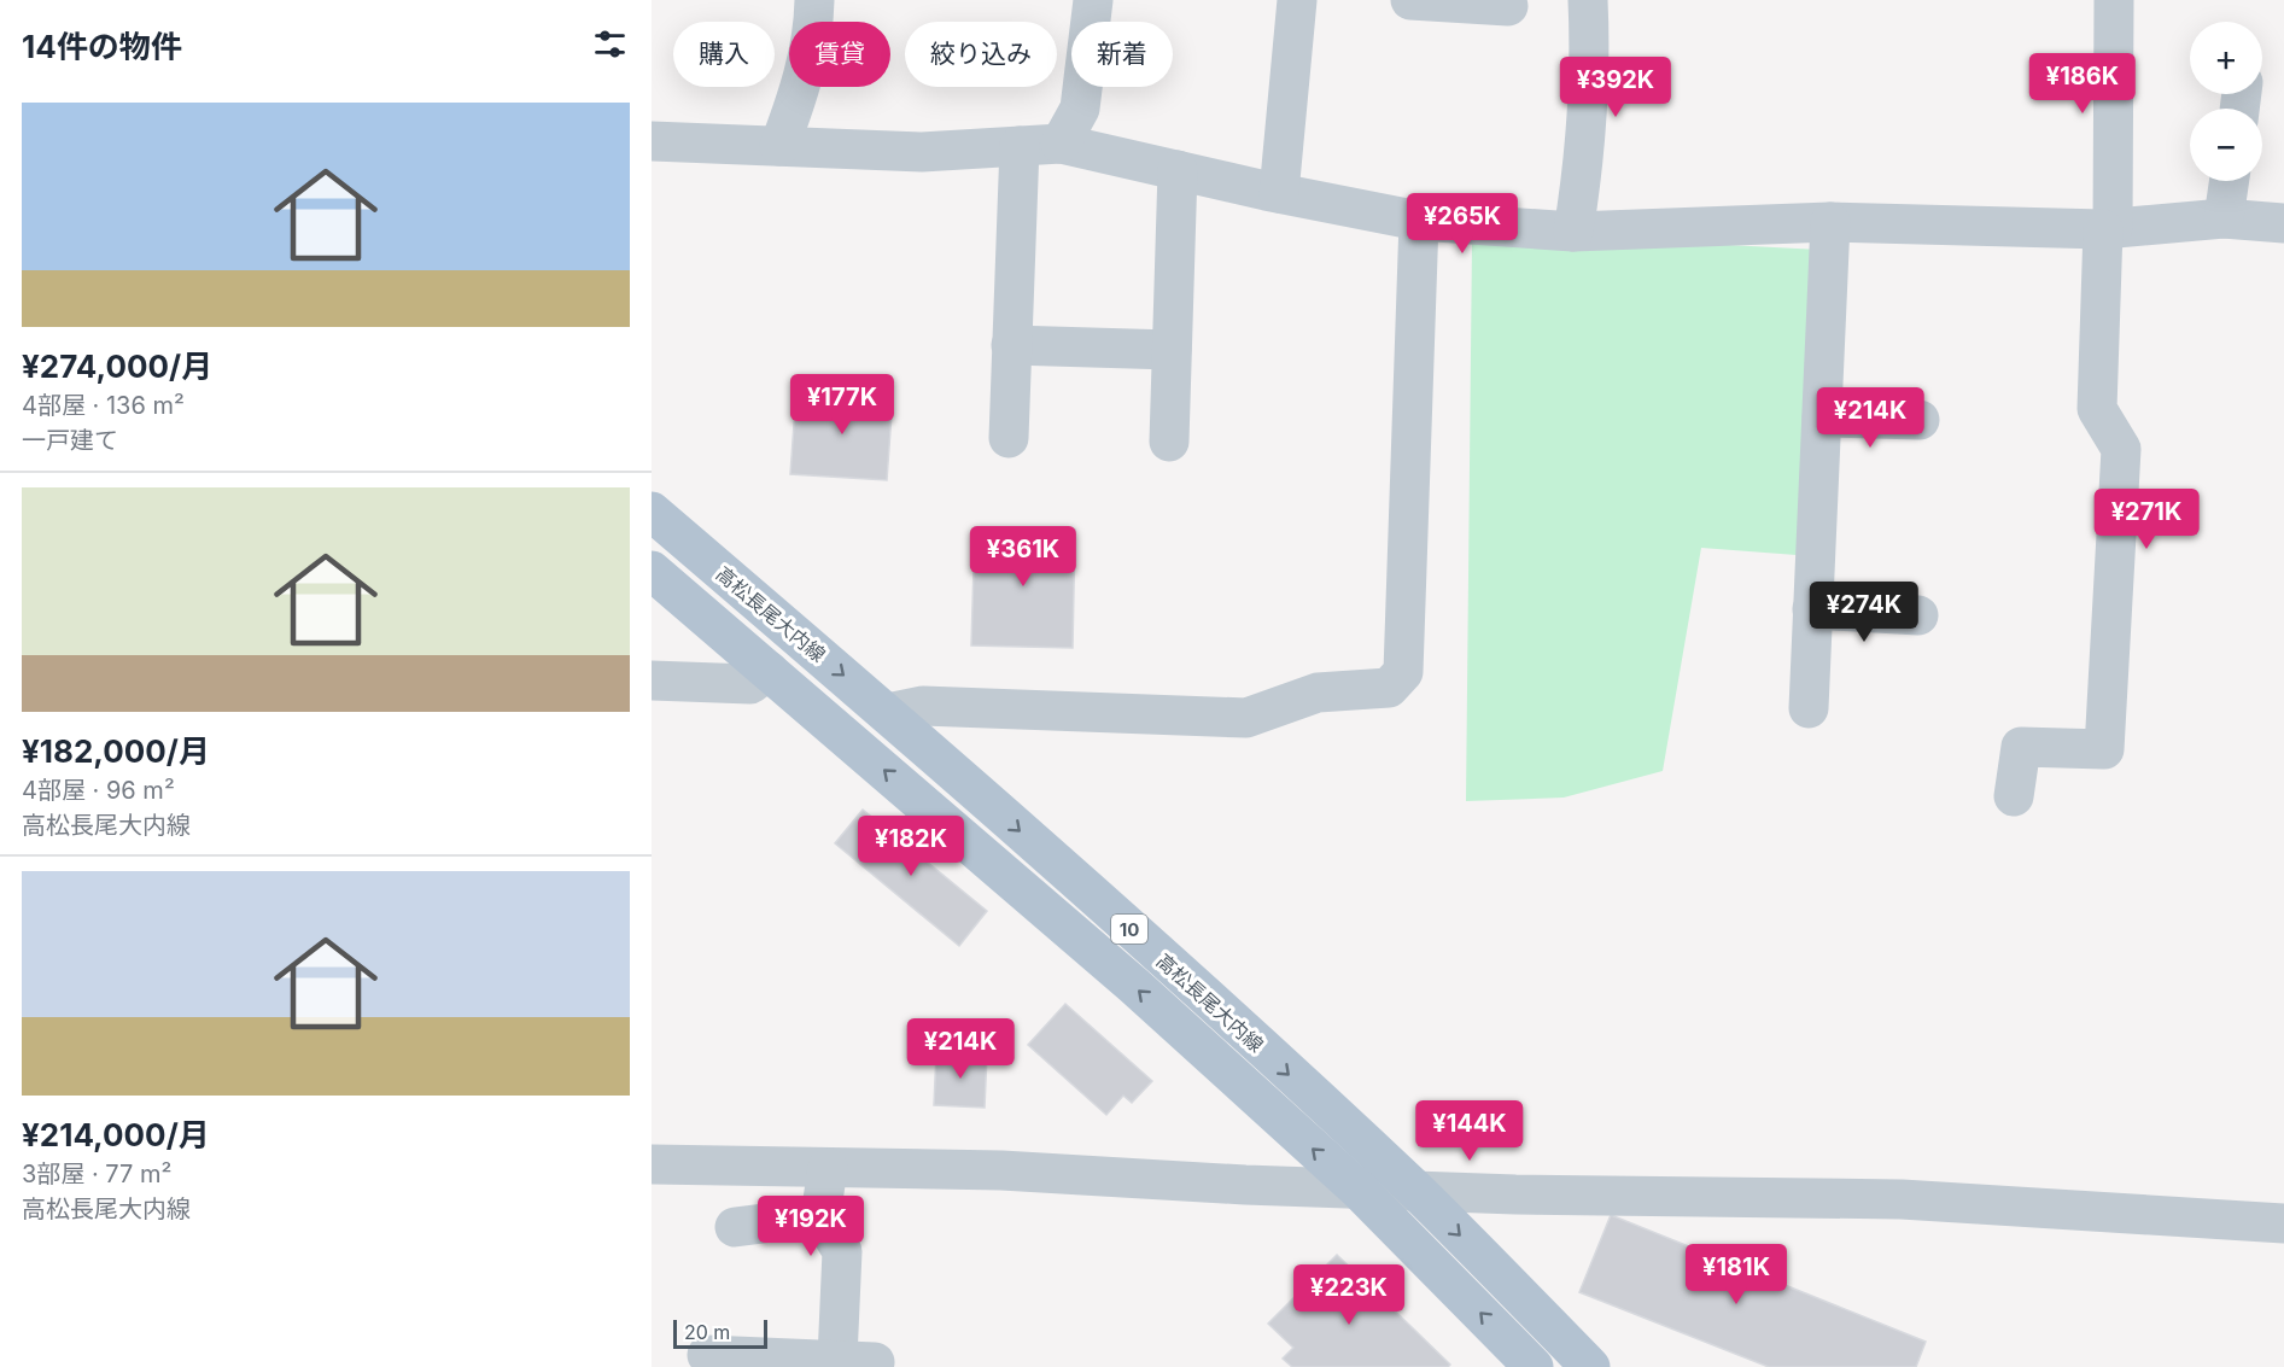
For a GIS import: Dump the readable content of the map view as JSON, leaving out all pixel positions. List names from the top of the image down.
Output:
{
  "streets": {
    "main road": ["高松長尾大内線", "10"]
  },
  "scale_bar": "20 m",
  "page": {
    "heading": "14件の物件",
    "map_buttons": ["+", "−"],
    "chip": [
      "購入",
      "賃貸",
      "絞り込み",
      "新着"
    ],
    "price": [
      "¥186K",
      "¥392K",
      "¥265K",
      "¥177K",
      "¥214K",
      "¥271K",
      "¥361K",
      "¥274K",
      "¥182K",
      "¥214K",
      "¥144K",
      "¥192K",
      "¥181K",
      "¥223K"
    ],
    "list": [
      {
        "name": "¥274,000/月",
        "note": "4部屋 · 136 m² · 一戸建て"
      },
      {
        "name": "¥182,000/月",
        "note": "4部屋 · 96 m² · 高松長尾大内線"
      },
      {
        "name": "¥214,000/月",
        "note": "3部屋 · 77 m² · 高松長尾大内線"
      }
    ],
    "scale": "20 m"
  }
}
